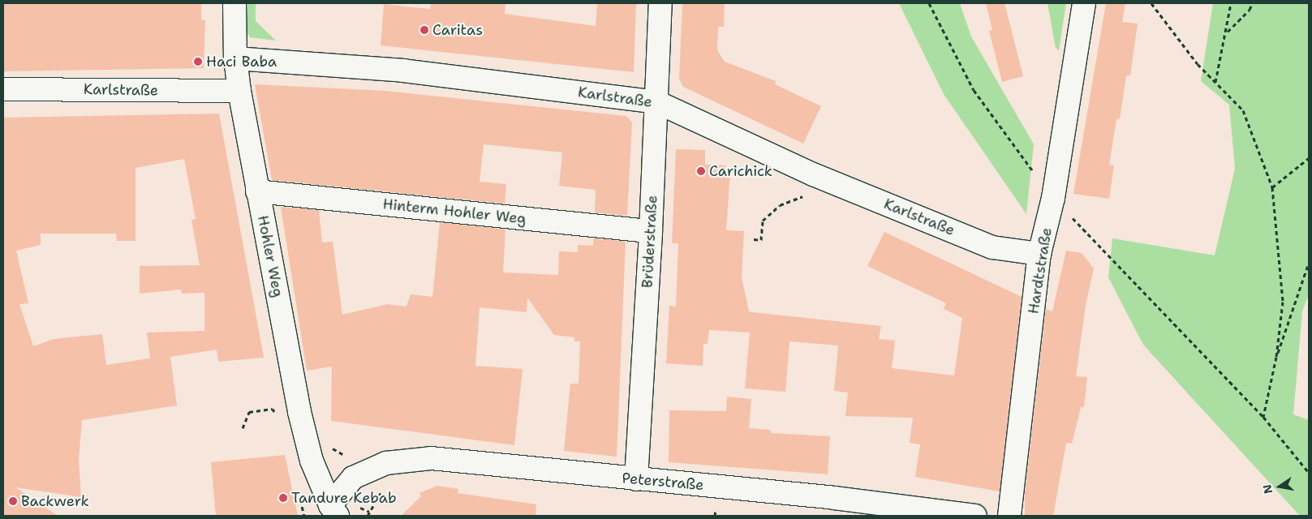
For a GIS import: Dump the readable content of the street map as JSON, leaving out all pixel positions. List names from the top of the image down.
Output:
{
  "streets": {
    "street": [
      "Karlstraße",
      "Hinterm Hohler Weg",
      "Brüderstraße",
      "Hohler Weg",
      "Hardtstraße",
      "Peterstraße"
    ]
  },
  "crossings": [
    ["Karlstraße", "Brüderstraße"],
    ["Karlstraße", "Hohler Weg"],
    ["Karlstraße", "Hardtstraße"],
    ["Hinterm Hohler Weg", "Brüderstraße"],
    ["Hinterm Hohler Weg", "Hohler Weg"],
    ["Brüderstraße", "Peterstraße"],
    ["Hohler Weg", "Peterstraße"]
  ],
  "places": [
    "Caritas",
    "Haci Baba",
    "Carichick",
    "Tandure Kebab",
    "Backwerk"
  ],
  "north": "left"
}
